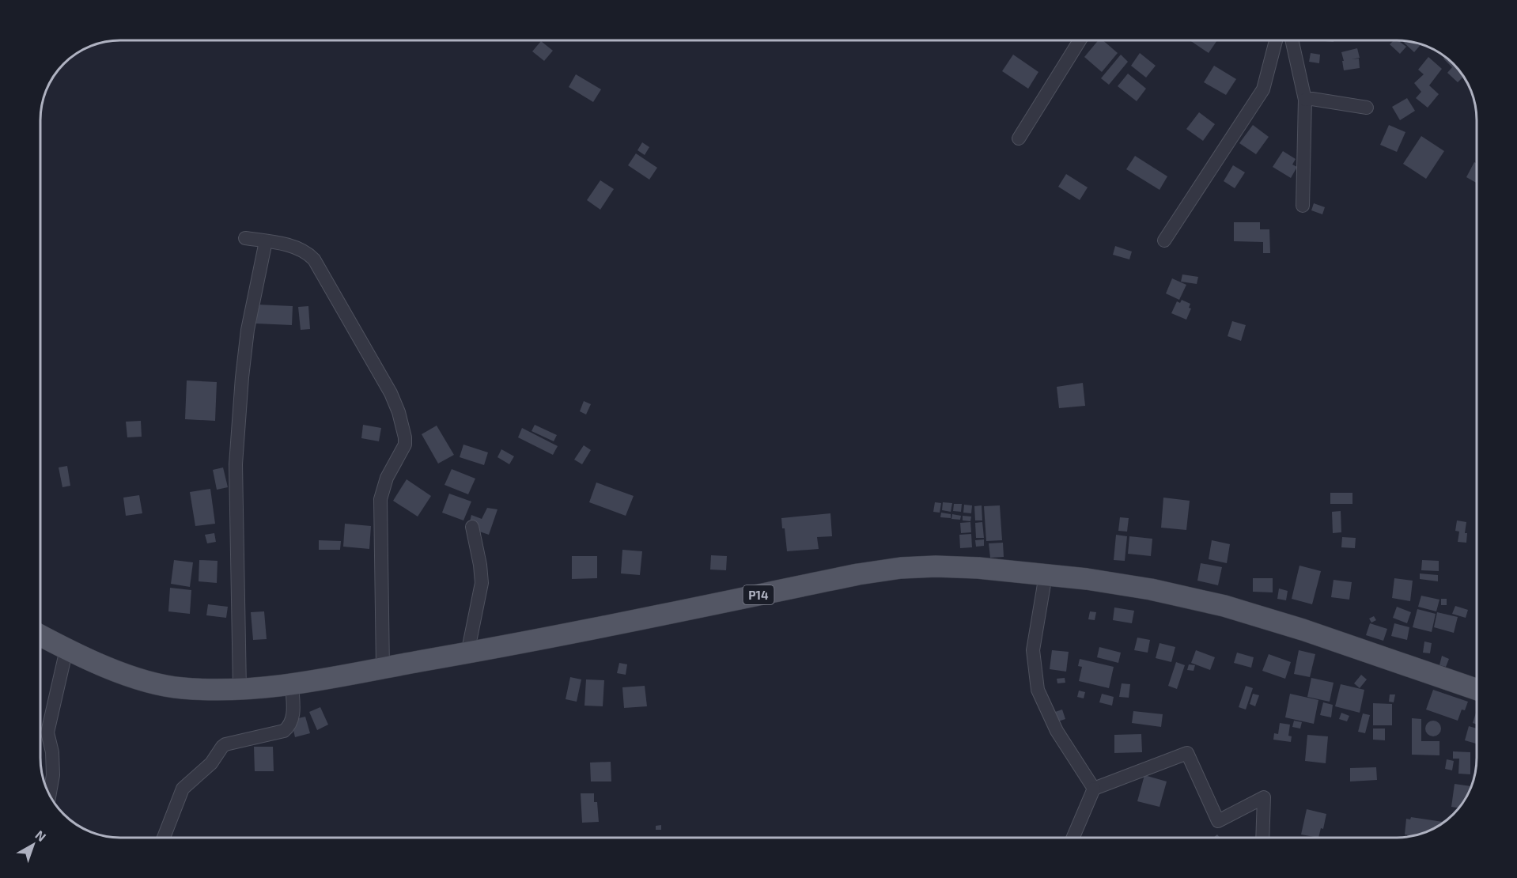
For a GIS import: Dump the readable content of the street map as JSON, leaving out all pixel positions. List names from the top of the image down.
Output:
{
  "streets": {
    "main road": ["P14"]
  },
  "north": "top right"
}
